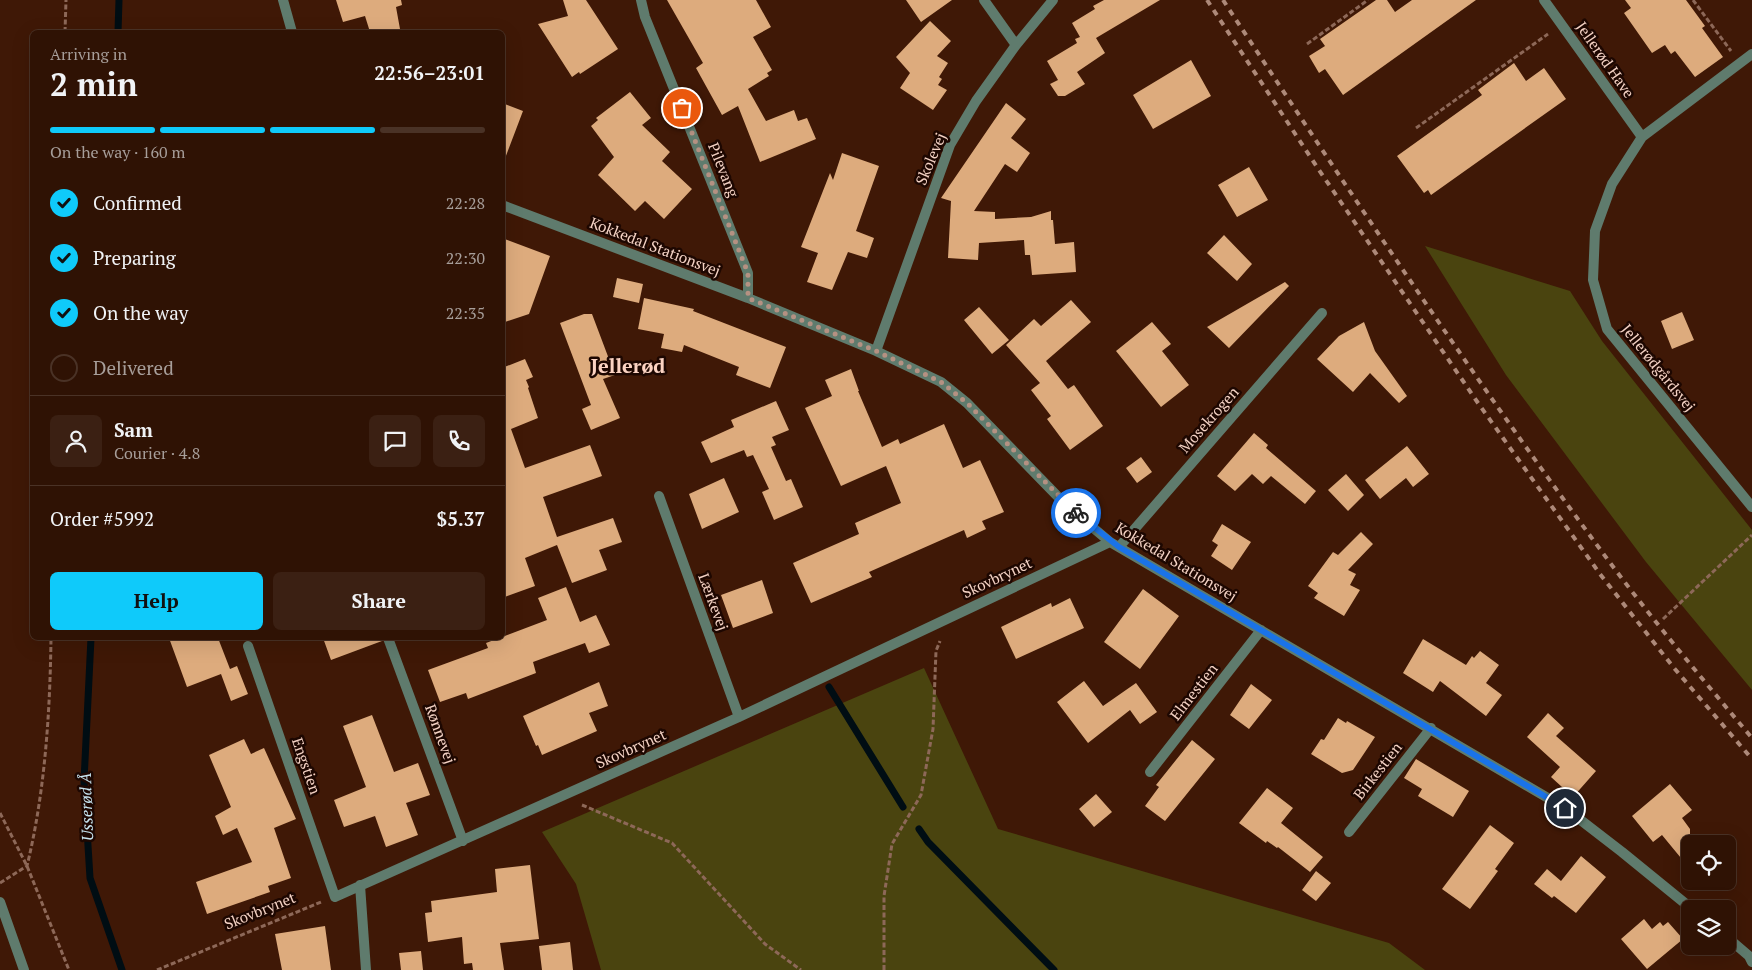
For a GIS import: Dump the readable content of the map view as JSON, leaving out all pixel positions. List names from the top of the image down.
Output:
{
  "streets": {
    "street": [
      "Jellerød Have",
      "Skolevej",
      "Pilevang",
      "Kokkedal Stationsvej",
      "Jellerødgårdsvej",
      "Mosekrogen",
      "Skovbrynet",
      "Lærkevej",
      "Elmestien",
      "Rønnevej",
      "Engstien",
      "Birkestien"
    ]
  },
  "crossings": [
    ["Jellerød Have", "Jellerødgårdsvej"],
    ["Skolevej", "Kokkedal Stationsvej"],
    ["Pilevang", "Kokkedal Stationsvej"],
    ["Kokkedal Stationsvej", "Mosekrogen"],
    ["Kokkedal Stationsvej", "Skovbrynet"],
    ["Kokkedal Stationsvej", "Elmestien"],
    ["Kokkedal Stationsvej", "Birkestien"],
    ["Mosekrogen", "Skovbrynet"],
    ["Skovbrynet", "Lærkevej"],
    ["Skovbrynet", "Rønnevej"],
    ["Skovbrynet", "Engstien"]
  ],
  "districts": ["Jellerød"],
  "water": ["Usserød Å"],
  "page": {
    "heading": ["2 min", "Arriving in", "22:56–23:01"],
    "panel": [
      "Sam",
      "Courier · 4.8",
      "Order #5992",
      "$5.37"
    ],
    "bar": "On the way · 160 m",
    "list": [
      ["Confirmed", "22:28"],
      ["Preparing", "22:30"],
      ["On the way", "22:35"],
      "Delivered"
    ],
    "buttons": ["Help", "Share"]
  }
}
